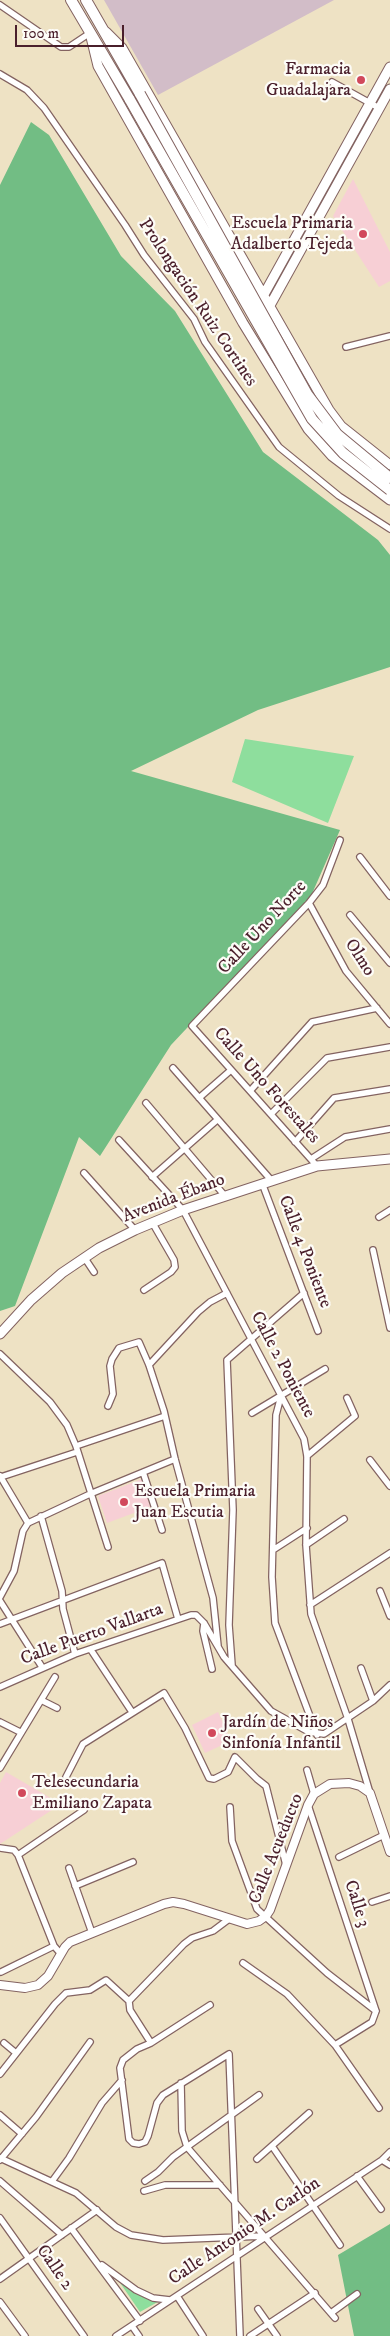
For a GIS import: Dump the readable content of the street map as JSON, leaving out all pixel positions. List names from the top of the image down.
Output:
{
  "streets": {
    "main road": ["Avenida Ébano"],
    "street": [
      "Prolongación Ruiz Cortines",
      "Calle Uno Norte",
      "Olmo",
      "Calle Uno Forestales",
      "Calle 4 Poniente",
      "Calle 2 Poniente",
      "Calle Puerto Vallarta",
      "Calle Acueducto",
      "Calle 3",
      "Calle Antonio M. Carlón",
      "Calle 2"
    ]
  },
  "crossings": [
    ["Calle Uno Norte", "Olmo"],
    ["Calle Uno Norte", "Calle Uno Forestales"],
    ["Calle Uno Forestales", "Avenida Ébano"],
    ["Avenida Ébano", "Calle 4 Poniente"],
    ["Avenida Ébano", "Calle 2 Poniente"],
    ["Calle Acueducto", "Calle 3"]
  ],
  "places": [
    "Farmacia Guadalajara",
    "Escuela Primaria Adalberto Tejeda",
    "Escuela Primaria Juan Escutia",
    "Jardín de Niños Sinfonía Infantil",
    "Telesecundaria Emiliano Zapata"
  ],
  "scale_bar": "100 m"
}
